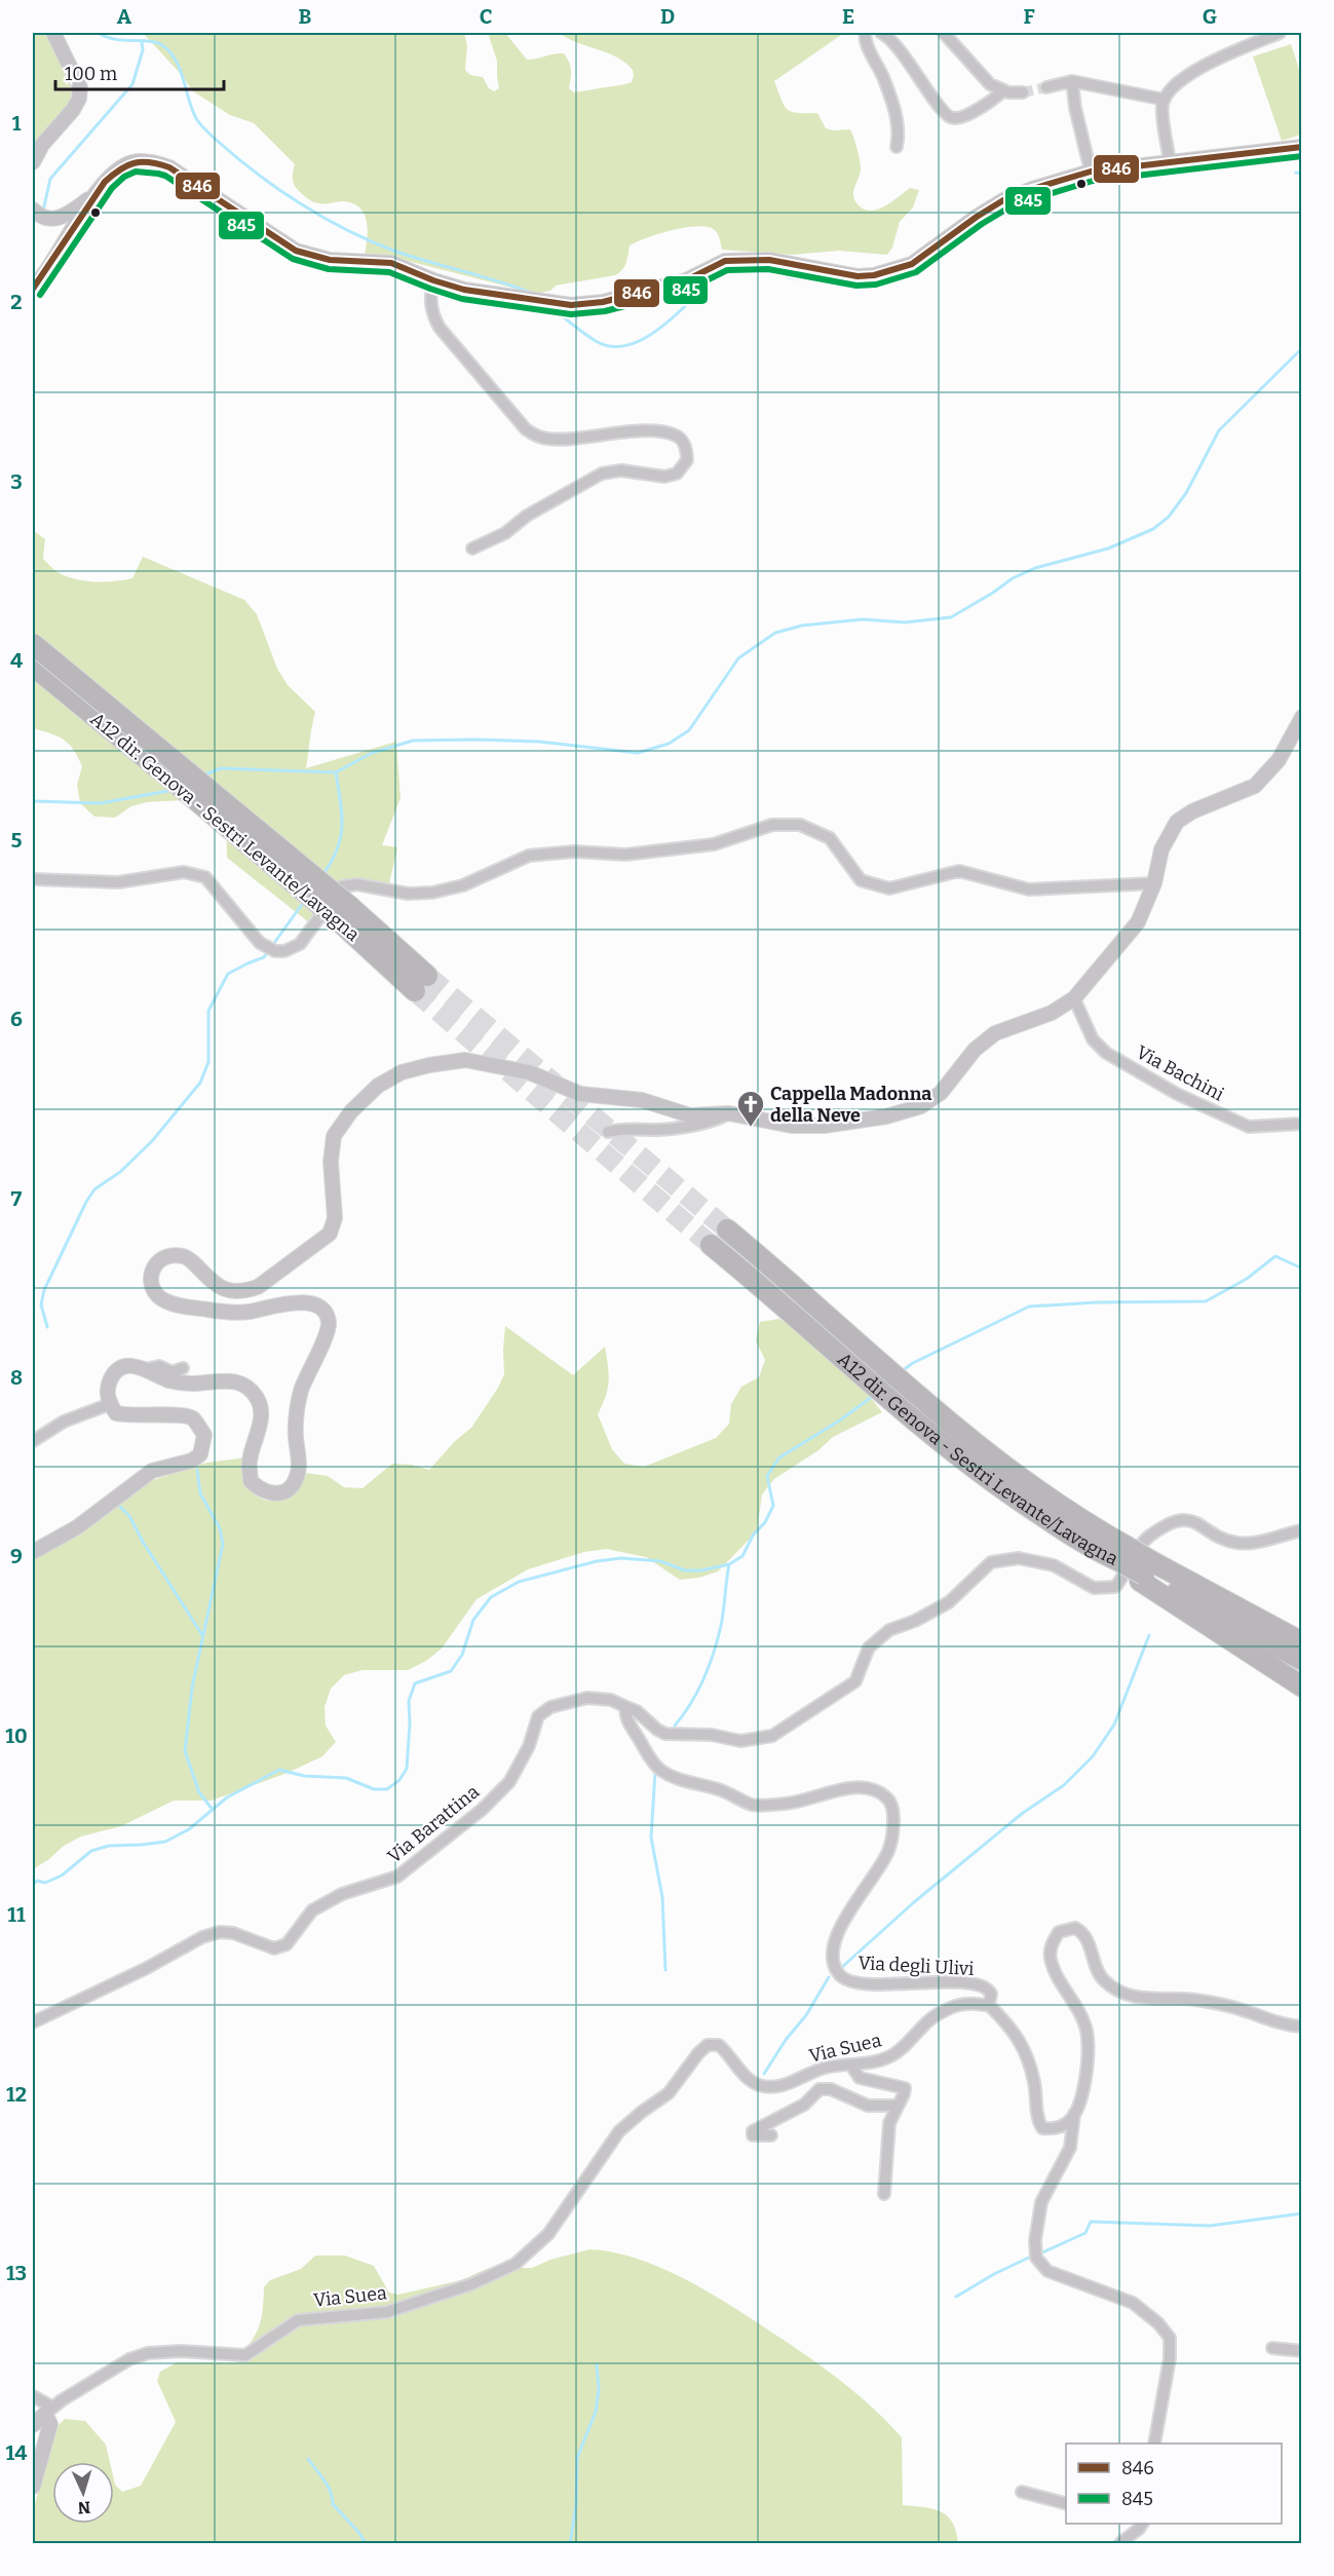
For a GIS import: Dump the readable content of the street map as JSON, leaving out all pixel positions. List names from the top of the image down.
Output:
{
  "streets": {
    "highway": ["A12 dir. Genova - Sestri Levante/Lavagna"],
    "street": [
      "Via Bachini",
      "Via Barattina",
      "Via degli Ulivi",
      "Via Suea"
    ]
  },
  "crossings": [
    ["Via Barattina", "Via degli Ulivi"],
    ["Via degli Ulivi", "Via Suea"]
  ],
  "places": {
    "church": ["Cappella Madonna della Neve"]
  },
  "lines": ["transit line 846", "transit line 845"],
  "legend": ["846", "845"],
  "scale_bar": "100 m",
  "north": "bottom",
  "grid": {
    "columns": [
      "A",
      "B",
      "C",
      "D",
      "E",
      "F",
      "G"
    ],
    "rows": [
      "1",
      "2",
      "3",
      "4",
      "5",
      "6",
      "7",
      "8",
      "9",
      "10",
      "11",
      "12",
      "13",
      "14"
    ]
  }
}
